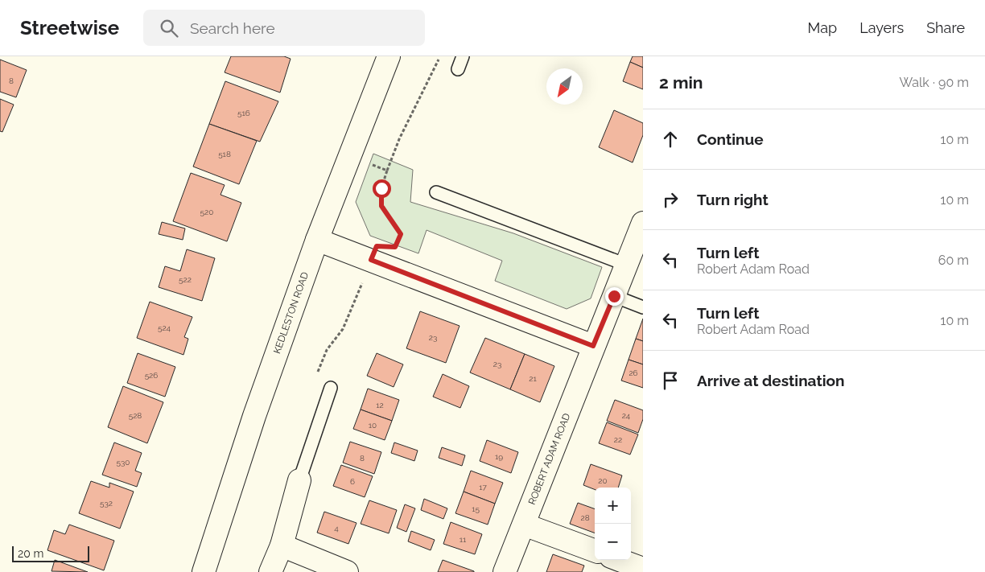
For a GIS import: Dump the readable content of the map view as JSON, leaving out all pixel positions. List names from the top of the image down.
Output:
{
  "streets": {
    "street": ["KEDLESTON ROAD", "ROBERT ADAM ROAD"]
  },
  "house_numbers": [
    "8",
    "516",
    "518",
    "520",
    "522",
    "524",
    "23",
    "23",
    "26",
    "526",
    "21",
    "12",
    "528",
    "24",
    "10",
    "22",
    "19",
    "8",
    "530",
    "20",
    "6",
    "17",
    "532",
    "15",
    "28",
    "4",
    "11"
  ],
  "scale_bar": "20 m",
  "north": "bottom left",
  "page": {
    "header": "Streetwise",
    "search": "Search here",
    "nav": ["Map", "Layers", "Share"],
    "heading": ["2 min", "Walk · 90 m"],
    "list": [
      ["Continue", "10 m"],
      ["Turn right", "10 m"],
      ["Turn left", "Robert Adam Road", "60 m"],
      ["Turn left", "Robert Adam Road", "10 m"],
      "Arrive at destination"
    ],
    "map_buttons": ["+", "−"],
    "scale": "20 m"
  }
}
